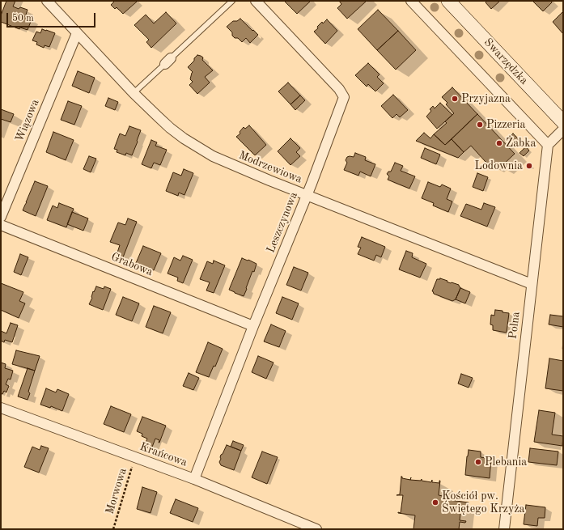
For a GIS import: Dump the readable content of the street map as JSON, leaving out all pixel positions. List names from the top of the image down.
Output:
{
  "streets": {
    "street": [
      "Swarzędzka",
      "Wiązowa",
      "Modrzewiowa",
      "Leszczynowa",
      "Grabowa",
      "Polna",
      "Krańcowa"
    ],
    "path": ["Morwowa"]
  },
  "crossings": [
    ["Wiązowa", "Modrzewiowa"],
    ["Modrzewiowa", "Leszczynowa"],
    ["Modrzewiowa", "Polna"],
    ["Leszczynowa", "Grabowa"],
    ["Leszczynowa", "Krańcowa"],
    ["Krańcowa", "Morwowa"]
  ],
  "places": [
    "Przyjazna",
    "Pizzeria",
    "Żabka",
    "Lodownia",
    "Plebania",
    "Kościół pw. Świętego Krzyża"
  ],
  "scale_bar": "50 m"
}
